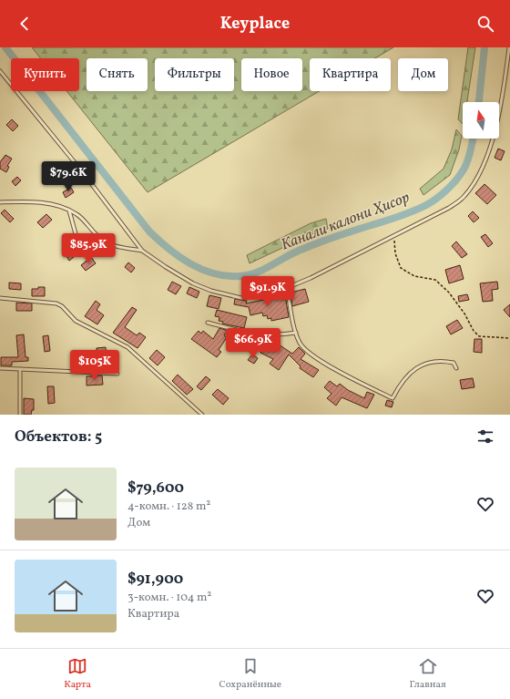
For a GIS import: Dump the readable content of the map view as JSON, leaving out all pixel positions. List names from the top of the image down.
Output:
{
  "water": ["Канали калони Ҳисор"],
  "north": "top",
  "page": {
    "header": "Keyplace",
    "chip": [
      "Купить",
      "Снять",
      "Фильтры",
      "Новое",
      "Квартира",
      "Дом"
    ],
    "price": [
      "$79.6K",
      "$85.9K",
      "$91.9K",
      "$66.9K",
      "$105K"
    ],
    "heading": "Объектов: 5",
    "list": [
      {
        "name": "$79,600",
        "note": "4-комн. · 128 m² · Дом"
      },
      {
        "name": "$91,900",
        "note": "3-комн. · 104 m² · Квартира"
      }
    ],
    "tabs": ["Карта", "Сохранённые", "Главная"]
  }
}
